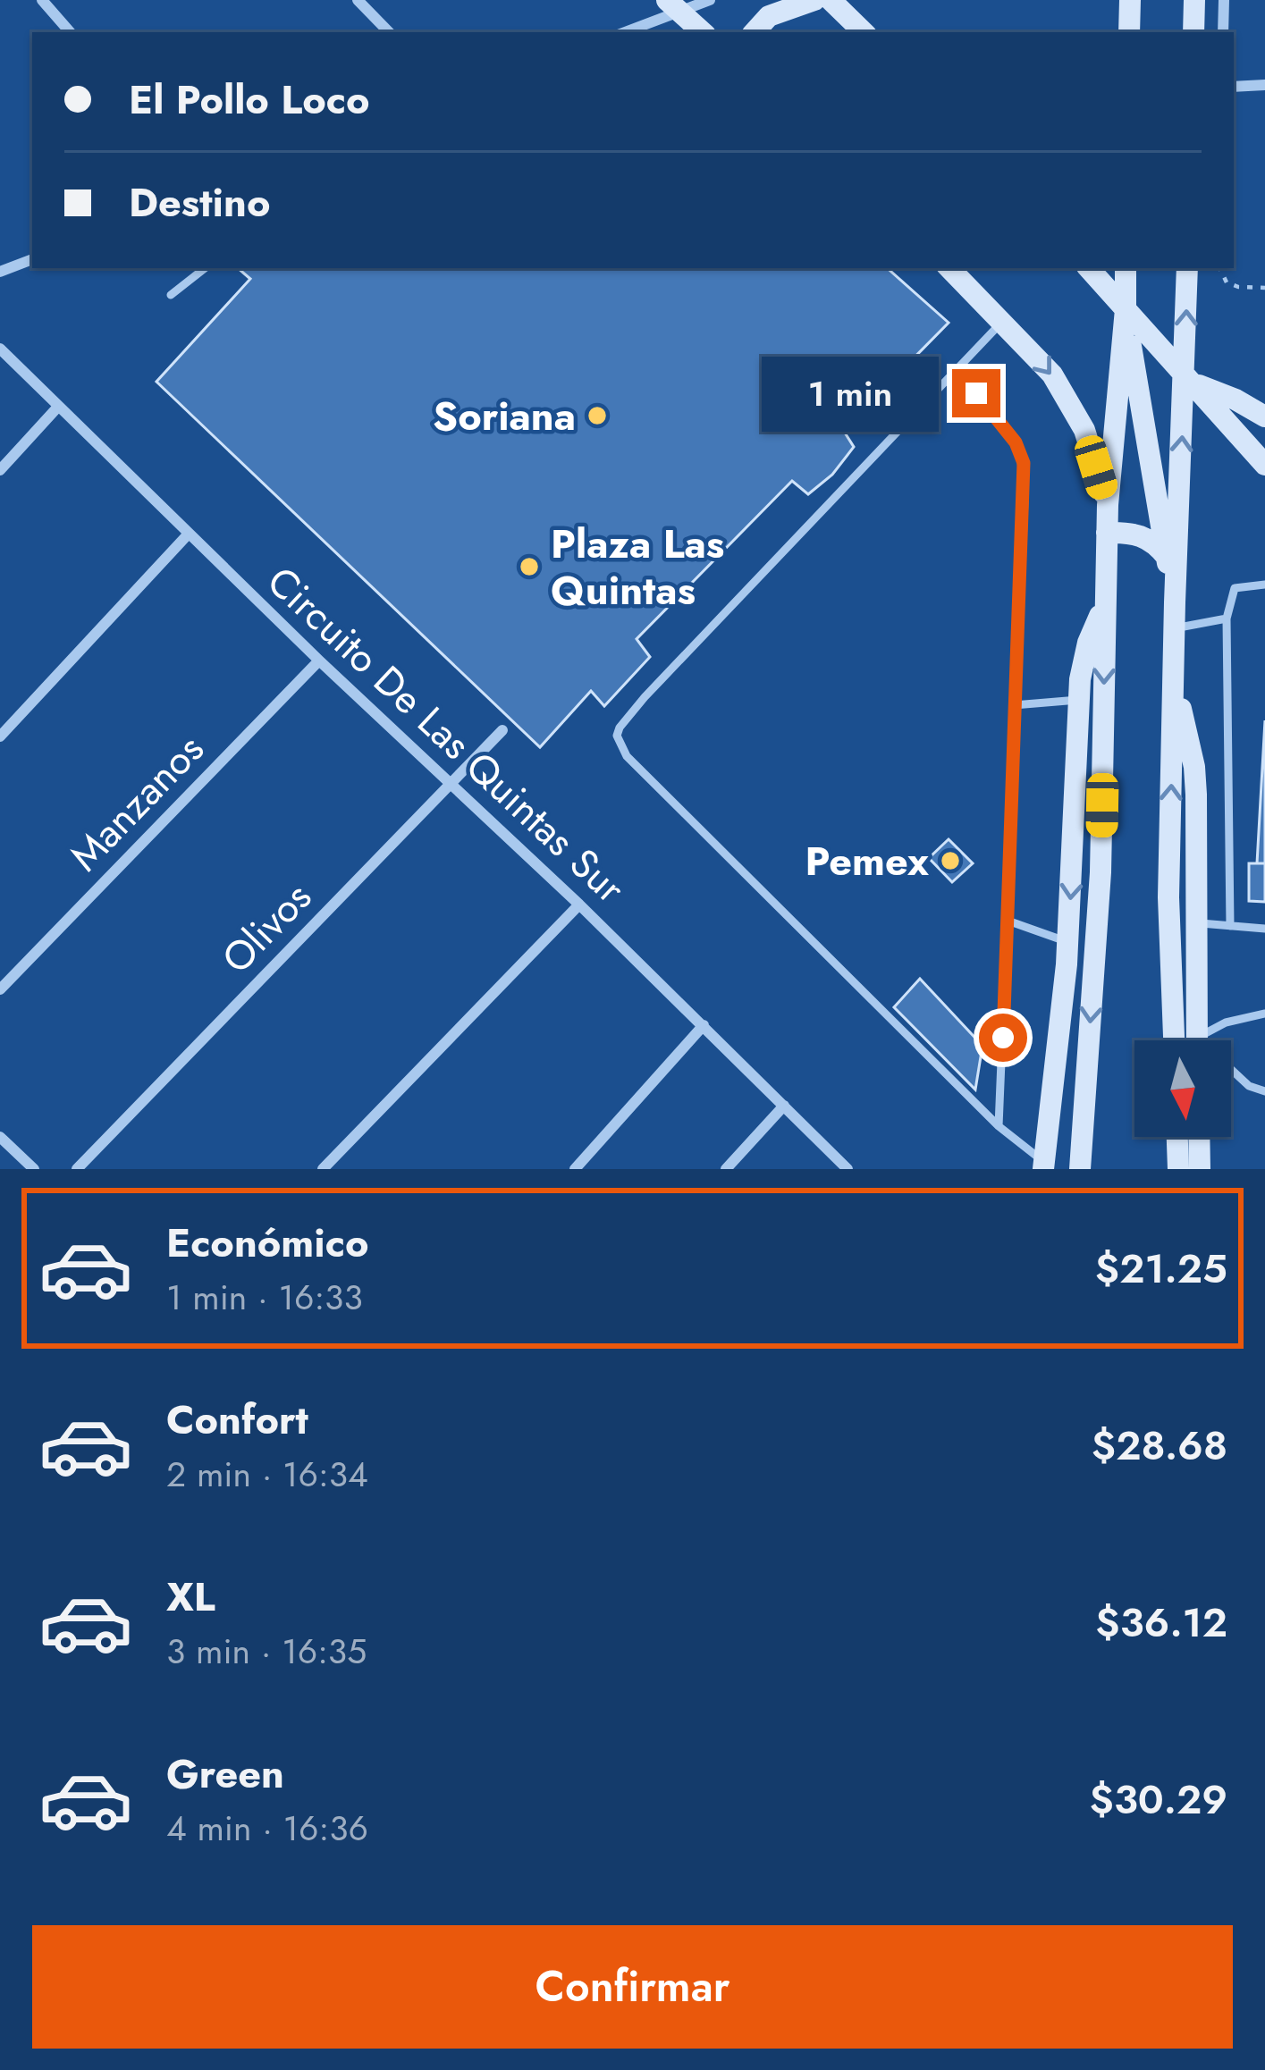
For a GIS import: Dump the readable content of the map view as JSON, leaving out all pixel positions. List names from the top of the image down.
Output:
{
  "streets": {
    "street": ["Circuito De Las Quintas Sur", "Manzanos", "Olivos"]
  },
  "crossings": [
    ["Circuito De Las Quintas Sur", "Manzanos"],
    ["Circuito De Las Quintas Sur", "Olivos"]
  ],
  "places": ["Soriana", "Plaza Las Quintas", "Pemex"],
  "north": "bottom",
  "page": {
    "banner": ["El Pollo Loco", "Destino"],
    "bubble": "1 min",
    "list": [
      {
        "name": "Económico",
        "note": "1 min · 16:33",
        "value": "$21.25"
      },
      {
        "name": "Confort",
        "note": "2 min · 16:34",
        "value": "$28.68"
      },
      {
        "name": "XL",
        "note": "3 min · 16:35",
        "value": "$36.12"
      },
      {
        "name": "Green",
        "note": "4 min · 16:36",
        "value": "$30.29"
      }
    ],
    "buttons": "Confirmar"
  }
}
